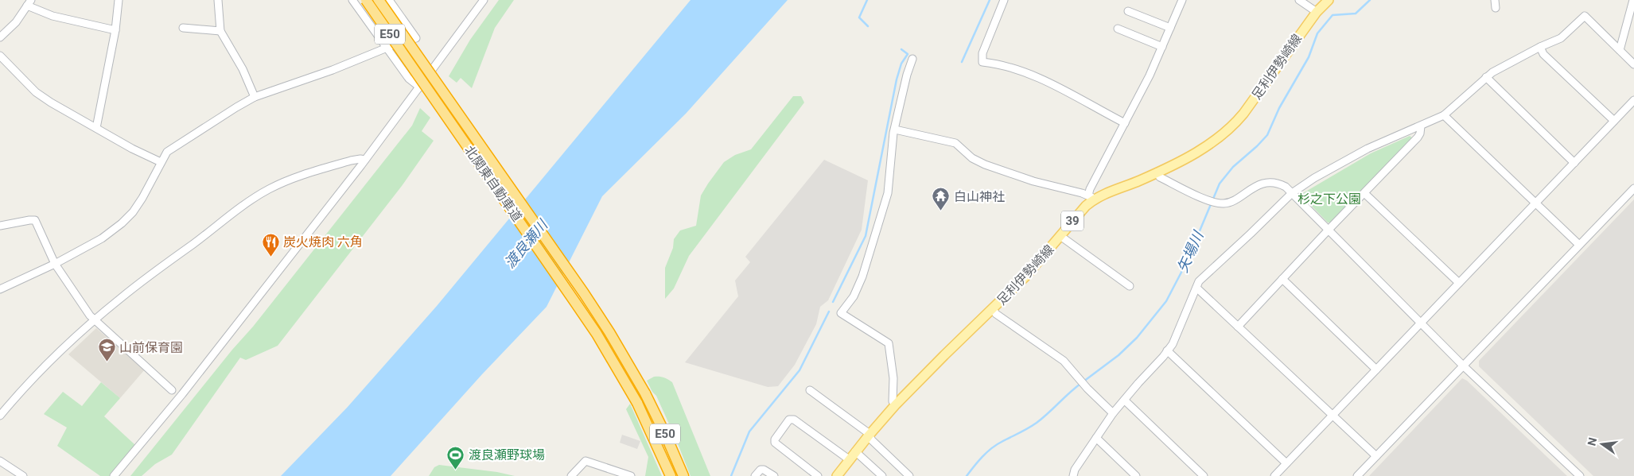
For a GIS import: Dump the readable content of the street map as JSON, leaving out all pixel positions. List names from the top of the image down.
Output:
{
  "streets": {
    "highway": ["E50", "北関東自動車道"],
    "main road": ["足利伊勢崎線", "39"]
  },
  "water": ["渡良瀬川", "矢場川"],
  "parks": ["杉之下公園"],
  "places": {
    "temple": ["白山神社"],
    "restaurant": ["炭火焼肉 六角"],
    "school or university": ["山前保育園"],
    "sports": ["渡良瀬野球場"]
  },
  "north": "left"
}
